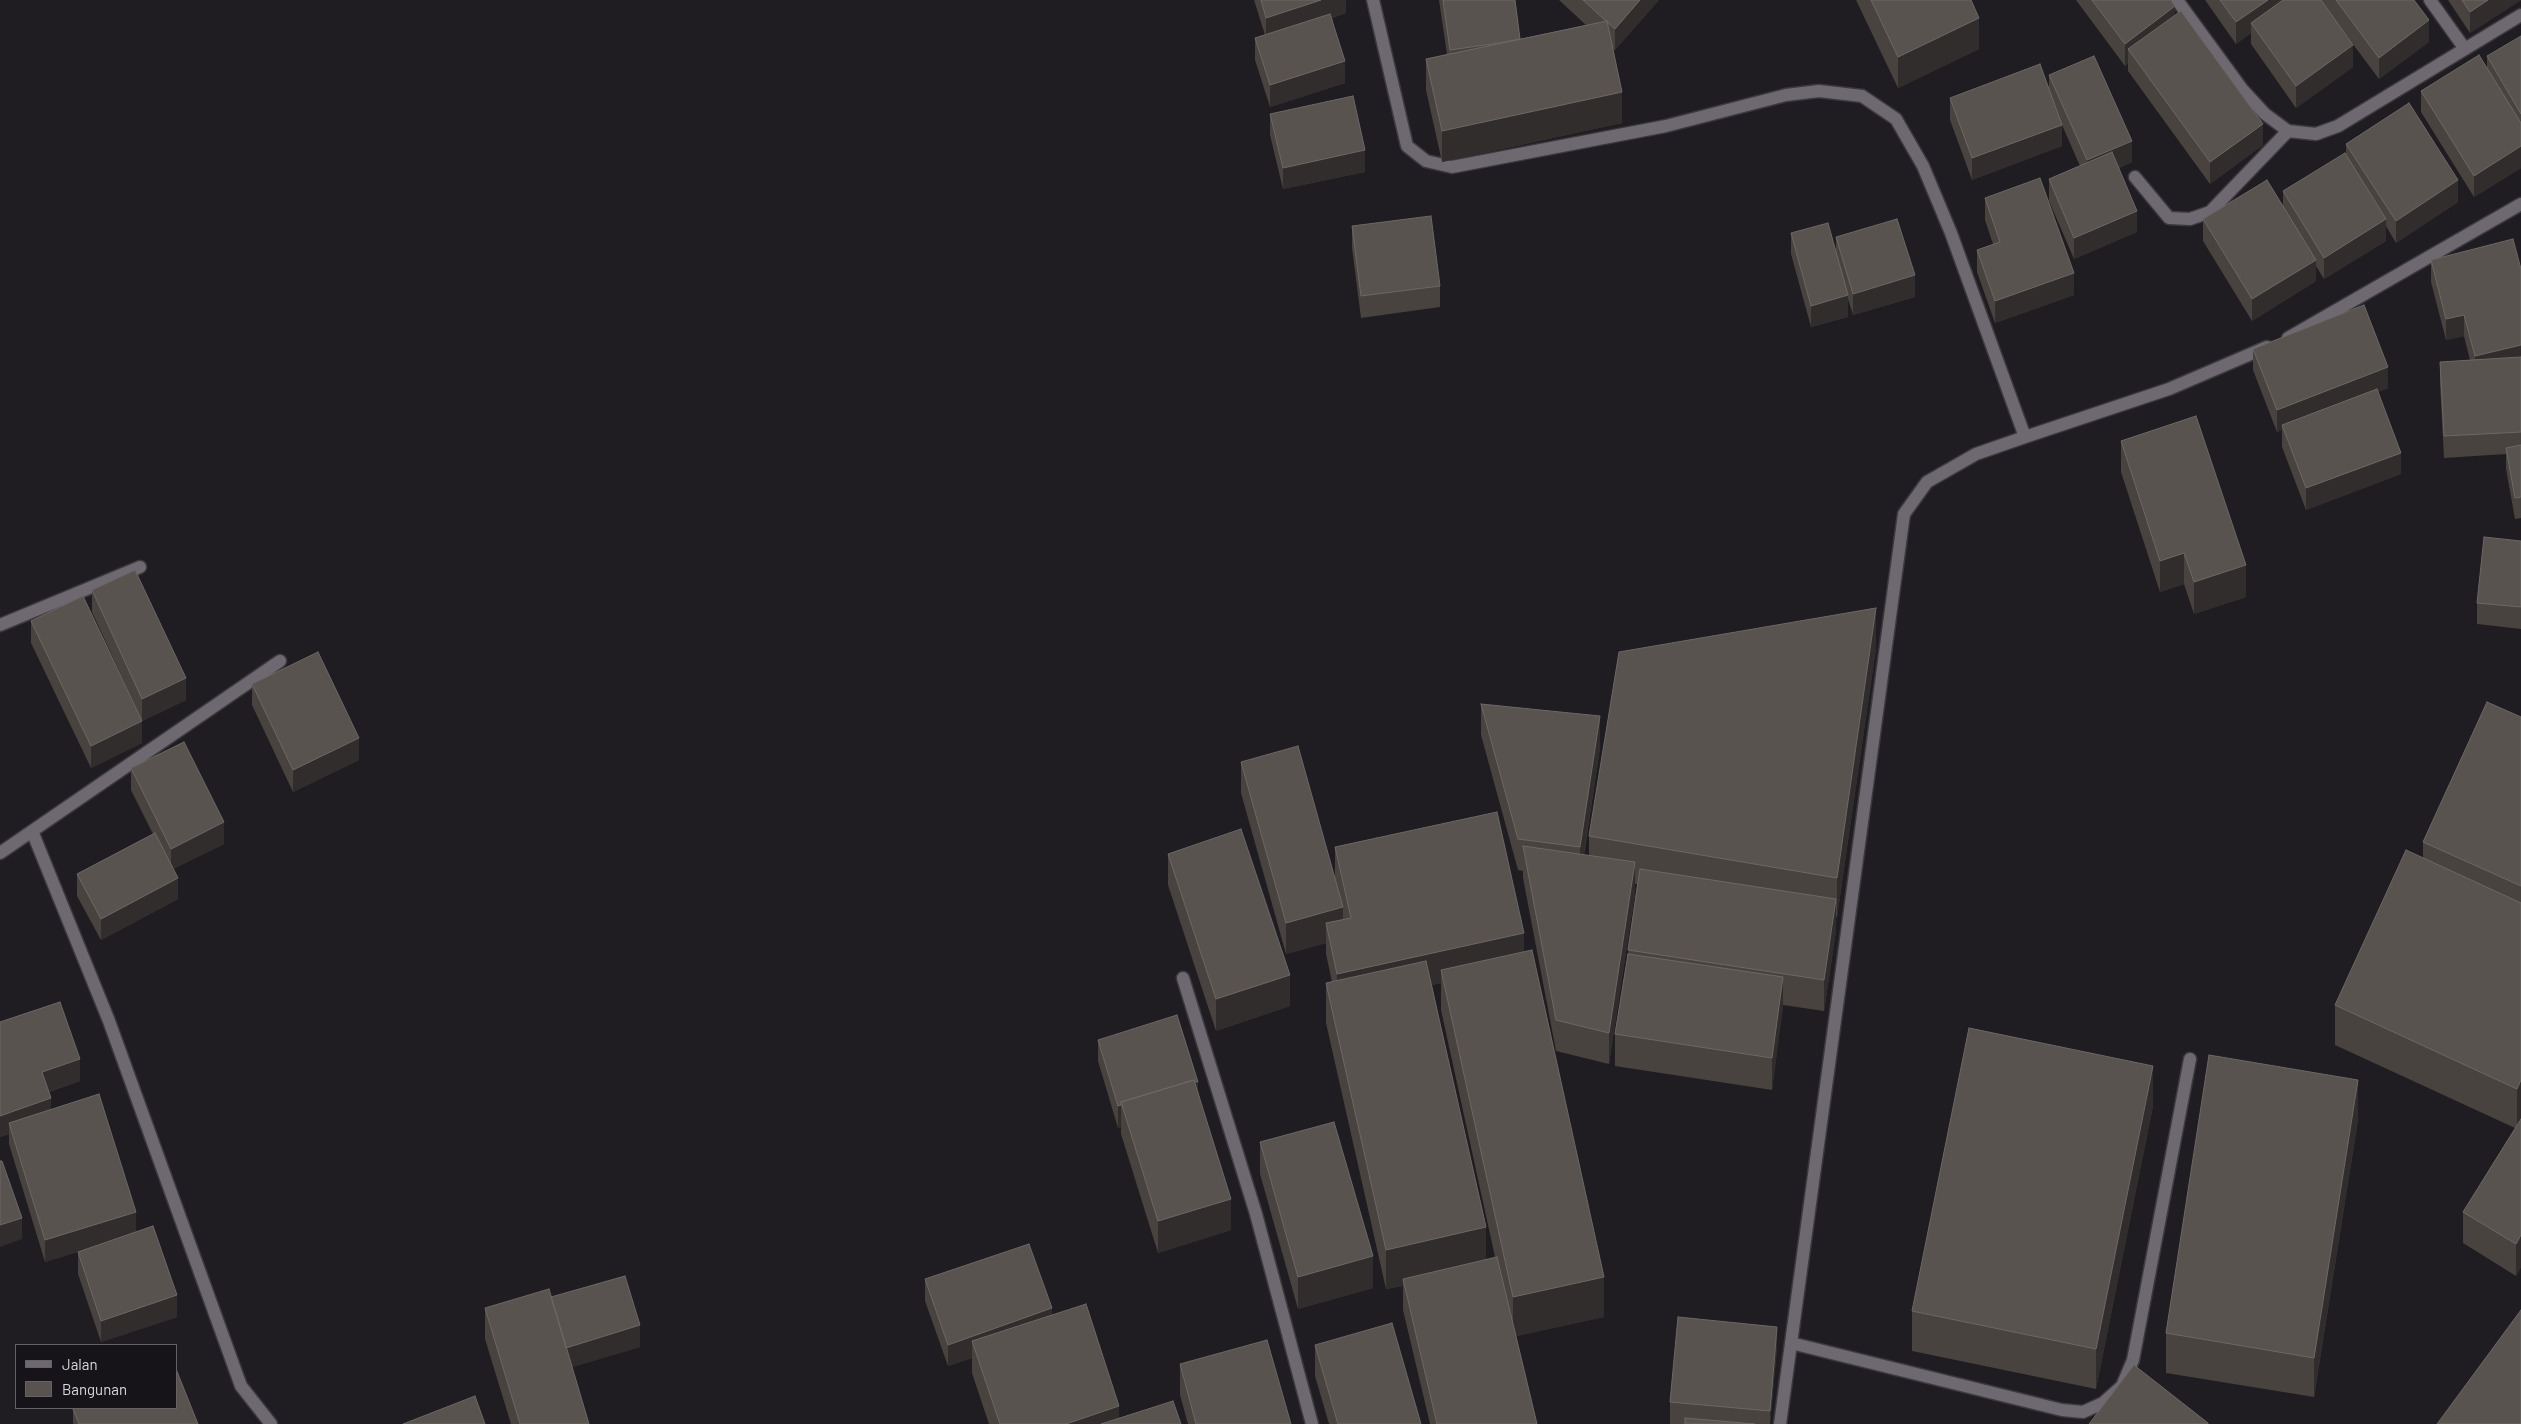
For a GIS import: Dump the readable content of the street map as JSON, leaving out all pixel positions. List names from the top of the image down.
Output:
{
  "legend": ["Jalan", "Bangunan"]
}
